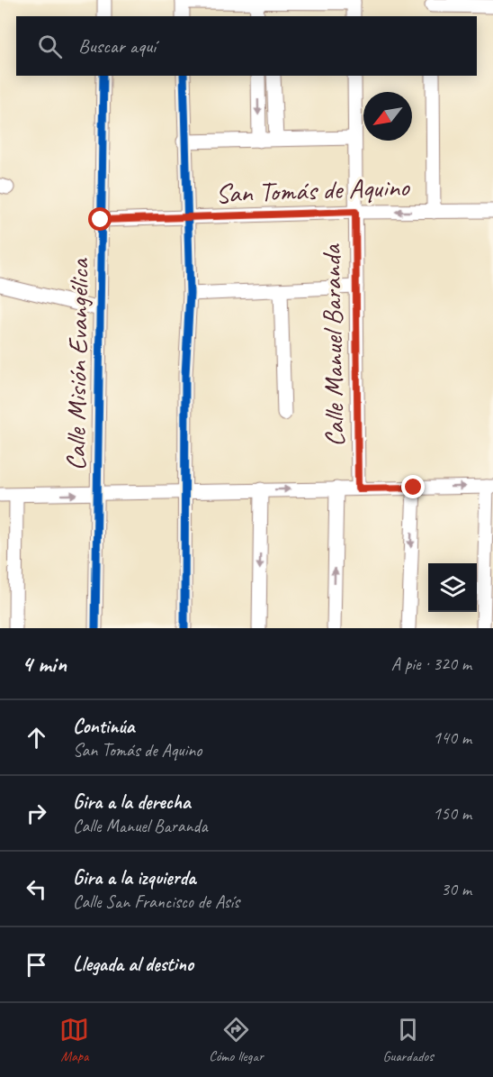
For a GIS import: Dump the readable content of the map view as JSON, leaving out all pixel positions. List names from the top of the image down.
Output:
{
  "streets": {
    "street": ["San Tomás de Aquino", "Calle Manuel Baranda", "Calle Misión Evangélica"]
  },
  "crossings": [
    ["San Tomás de Aquino", "Calle Manuel Baranda"],
    ["San Tomás de Aquino", "Calle Misión Evangélica"]
  ],
  "north": "bottom left",
  "page": {
    "search": "Buscar aquí",
    "heading": ["4 min", "A pie · 320 m"],
    "list": [
      ["Continúa", "San Tomás de Aquino", "140 m"],
      ["Gira a la derecha", "Calle Manuel Baranda", "150 m"],
      ["Gira a la izquierda", "Calle San Francisco de Asís", "30 m"],
      "Llegada al destino"
    ],
    "nav": ["Mapa", "Cómo llegar", "Guardados"]
  }
}
